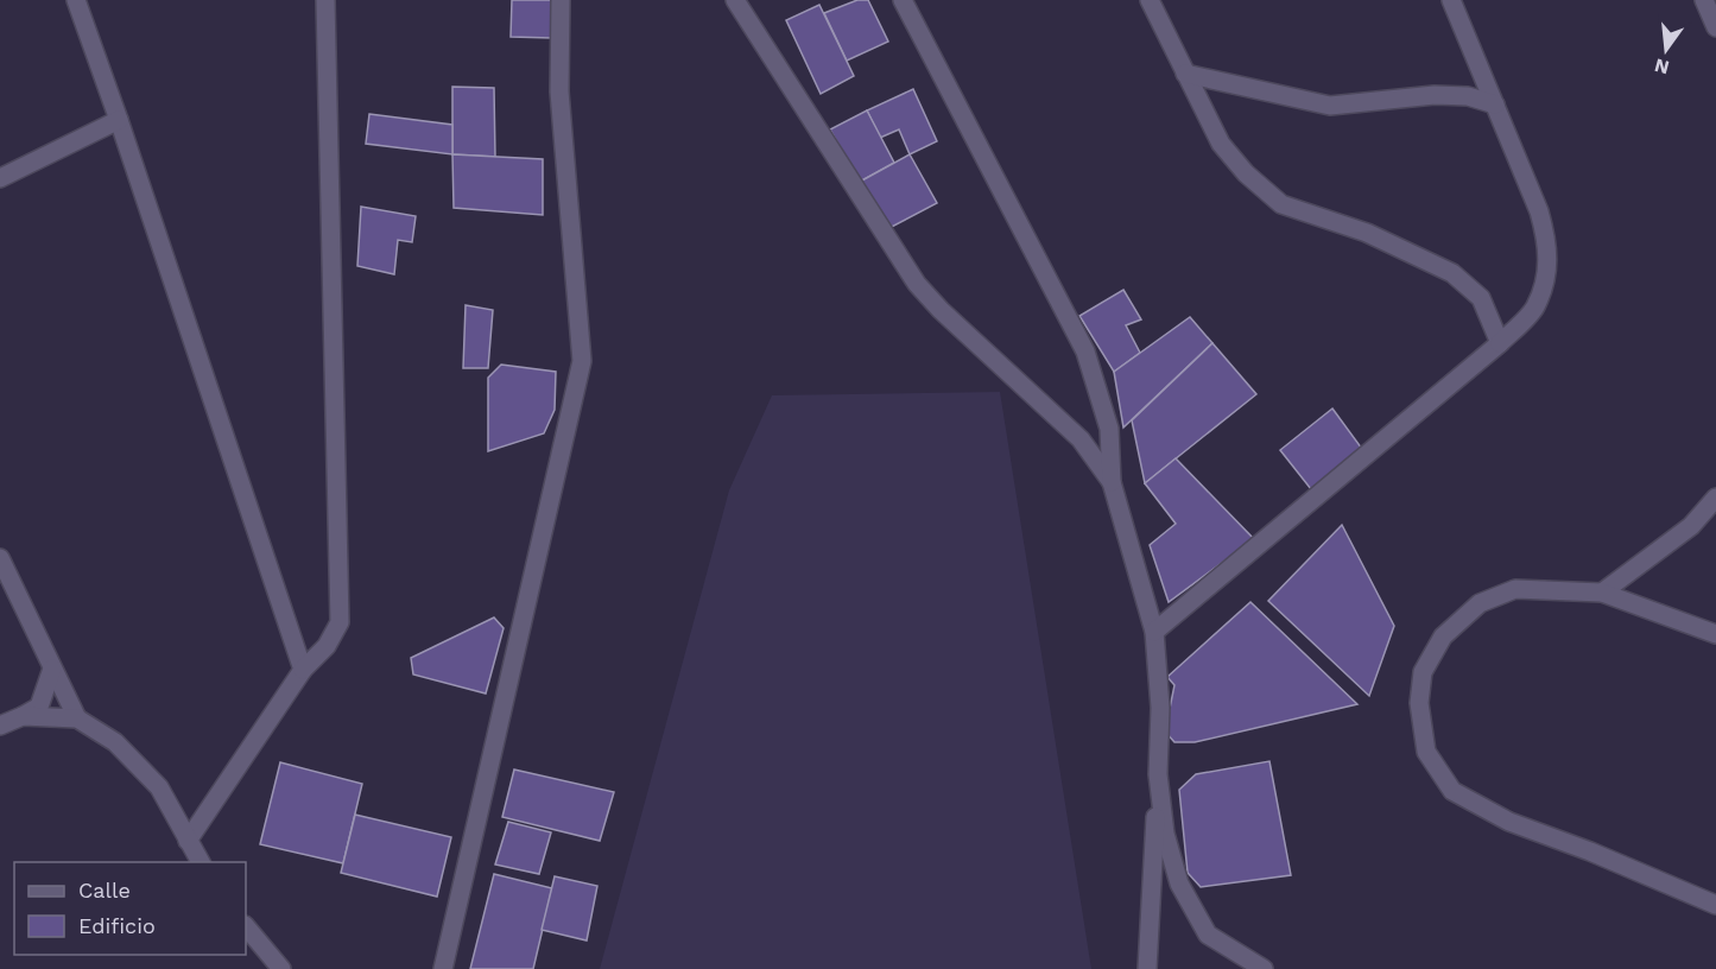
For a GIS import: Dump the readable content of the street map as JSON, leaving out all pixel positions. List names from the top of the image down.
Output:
{
  "legend": ["Calle", "Edificio"],
  "north": "bottom"
}
